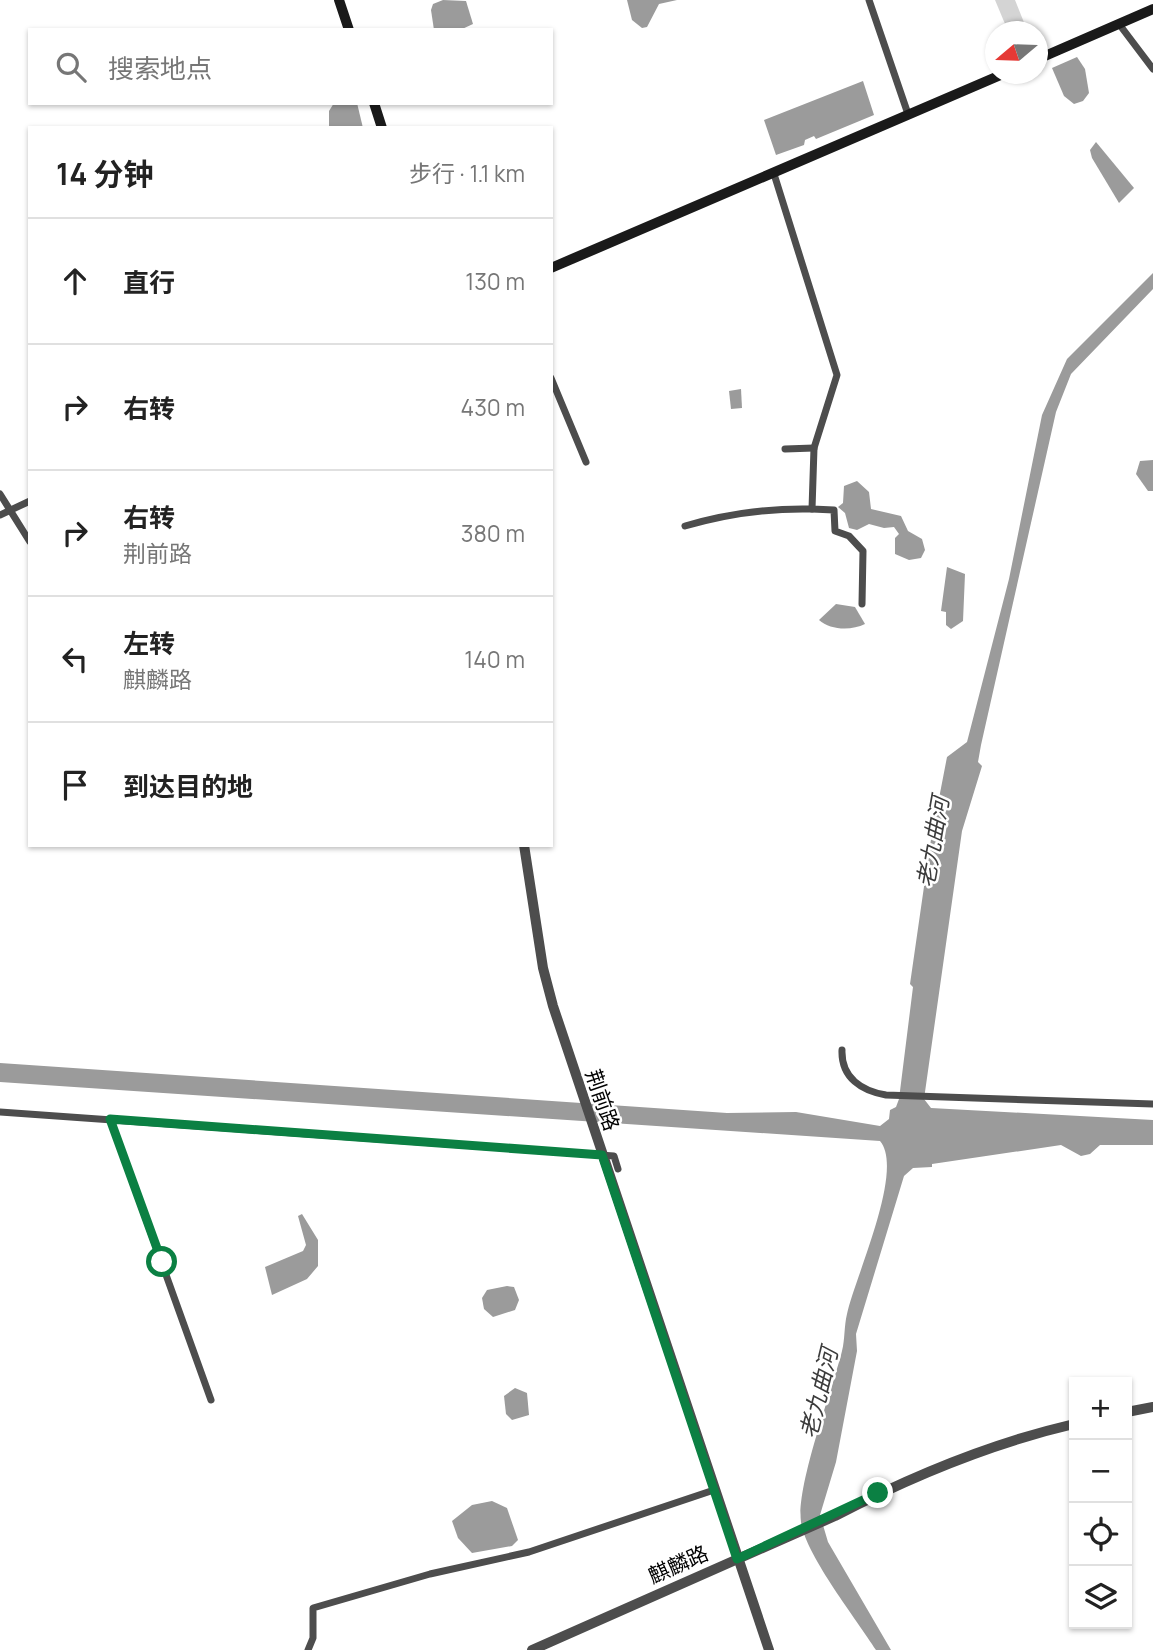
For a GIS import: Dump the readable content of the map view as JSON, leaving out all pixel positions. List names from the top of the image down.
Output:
{
  "streets": {
    "street": ["荆前路", "麒麟路"]
  },
  "crossings": [
    ["荆前路", "麒麟路"]
  ],
  "water": ["老九曲河"],
  "north": "left",
  "page": {
    "search": "搜索地点",
    "heading": ["14 分钟", "步行 · 1.1 km"],
    "list": [
      ["直行", "130 m"],
      ["右转", "430 m"],
      ["右转", "荆前路", "380 m"],
      ["左转", "麒麟路", "140 m"],
      "到达目的地"
    ],
    "map_buttons": ["+", "−"]
  }
}
